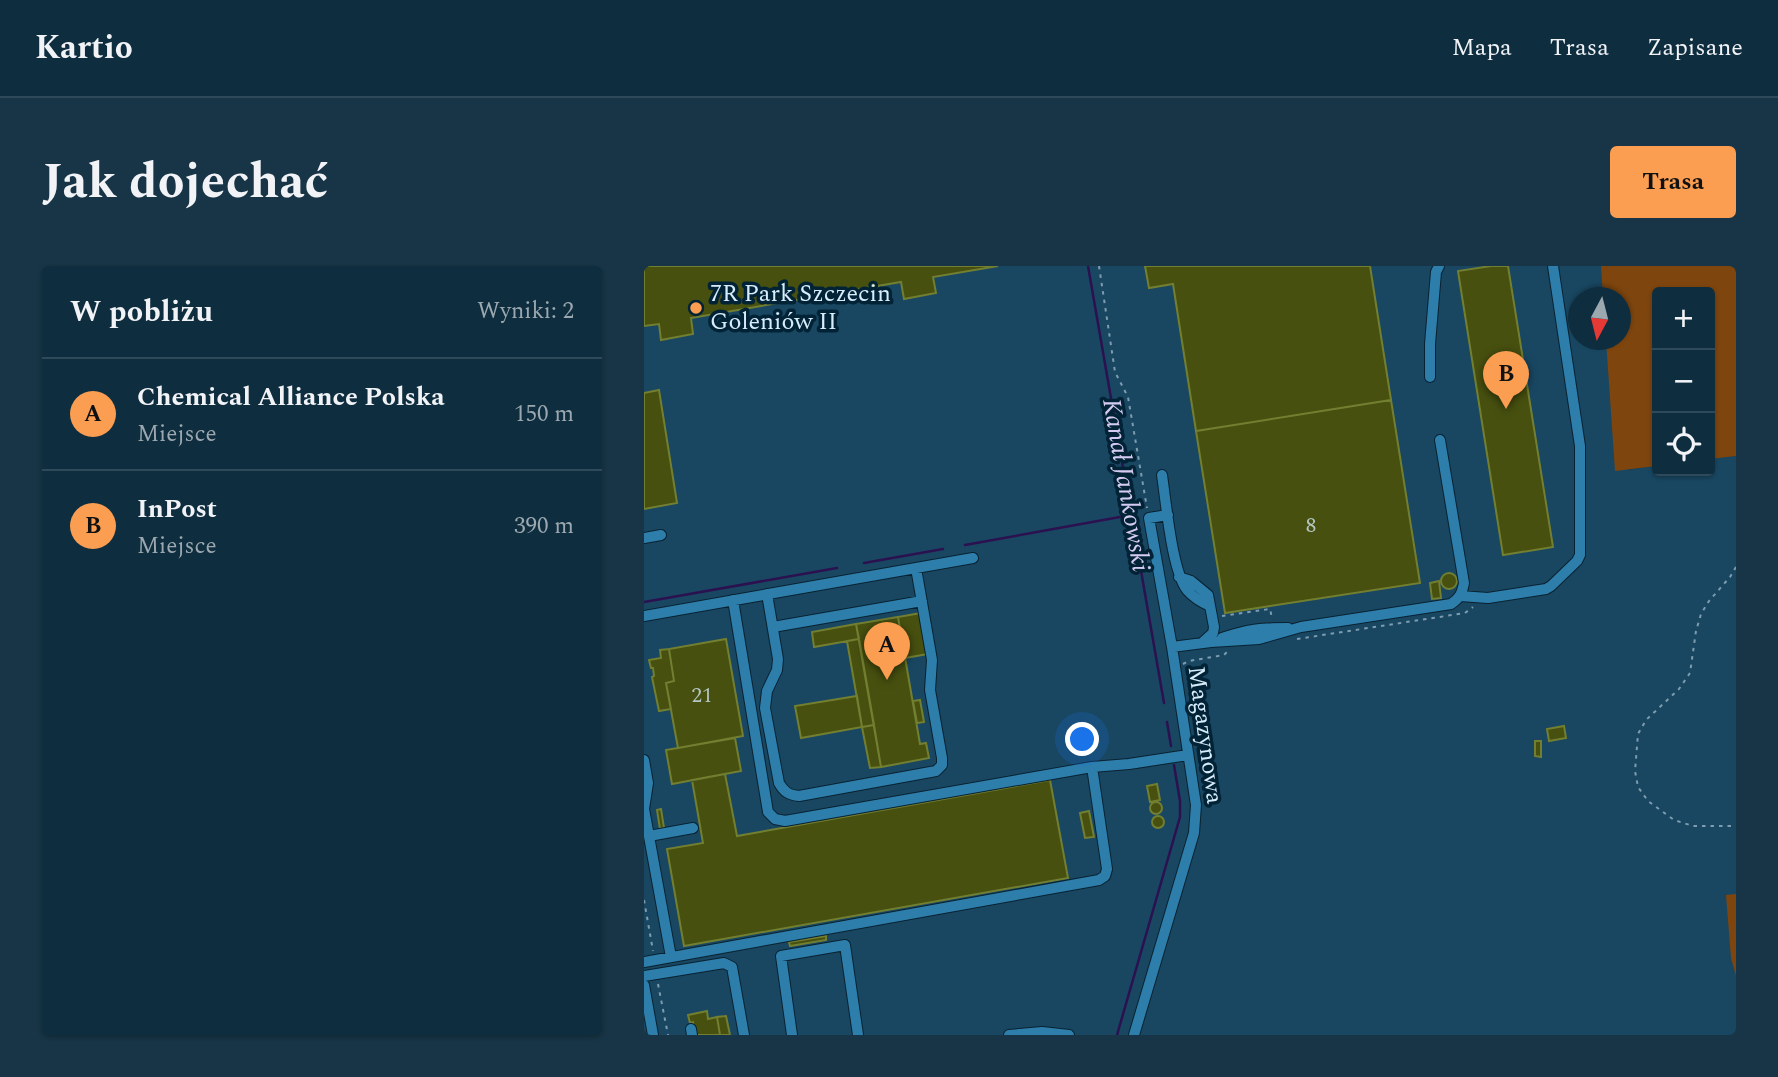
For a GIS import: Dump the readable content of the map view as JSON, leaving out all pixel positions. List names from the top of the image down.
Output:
{
  "streets": {
    "street": ["Magazynowa"]
  },
  "water": ["Kanał Jankowski"],
  "places": ["7R Park Szczecin Goleniów II"],
  "house_numbers": ["8", "21"],
  "north": "bottom",
  "page": {
    "header": "Kartio",
    "nav": ["Mapa", "Trasa", "Zapisane"],
    "title": "Jak dojechać",
    "buttons": "Trasa",
    "heading": ["W pobliżu", "Wyniki: 2"],
    "map_buttons": ["+", "−"],
    "pins": ["B", "A"],
    "list": [
      {
        "mark": "A",
        "name": "Chemical Alliance Polska",
        "note": "Miejsce",
        "value": "150 m"
      },
      {
        "mark": "B",
        "name": "InPost",
        "note": "Miejsce",
        "value": "390 m"
      }
    ]
  }
}
